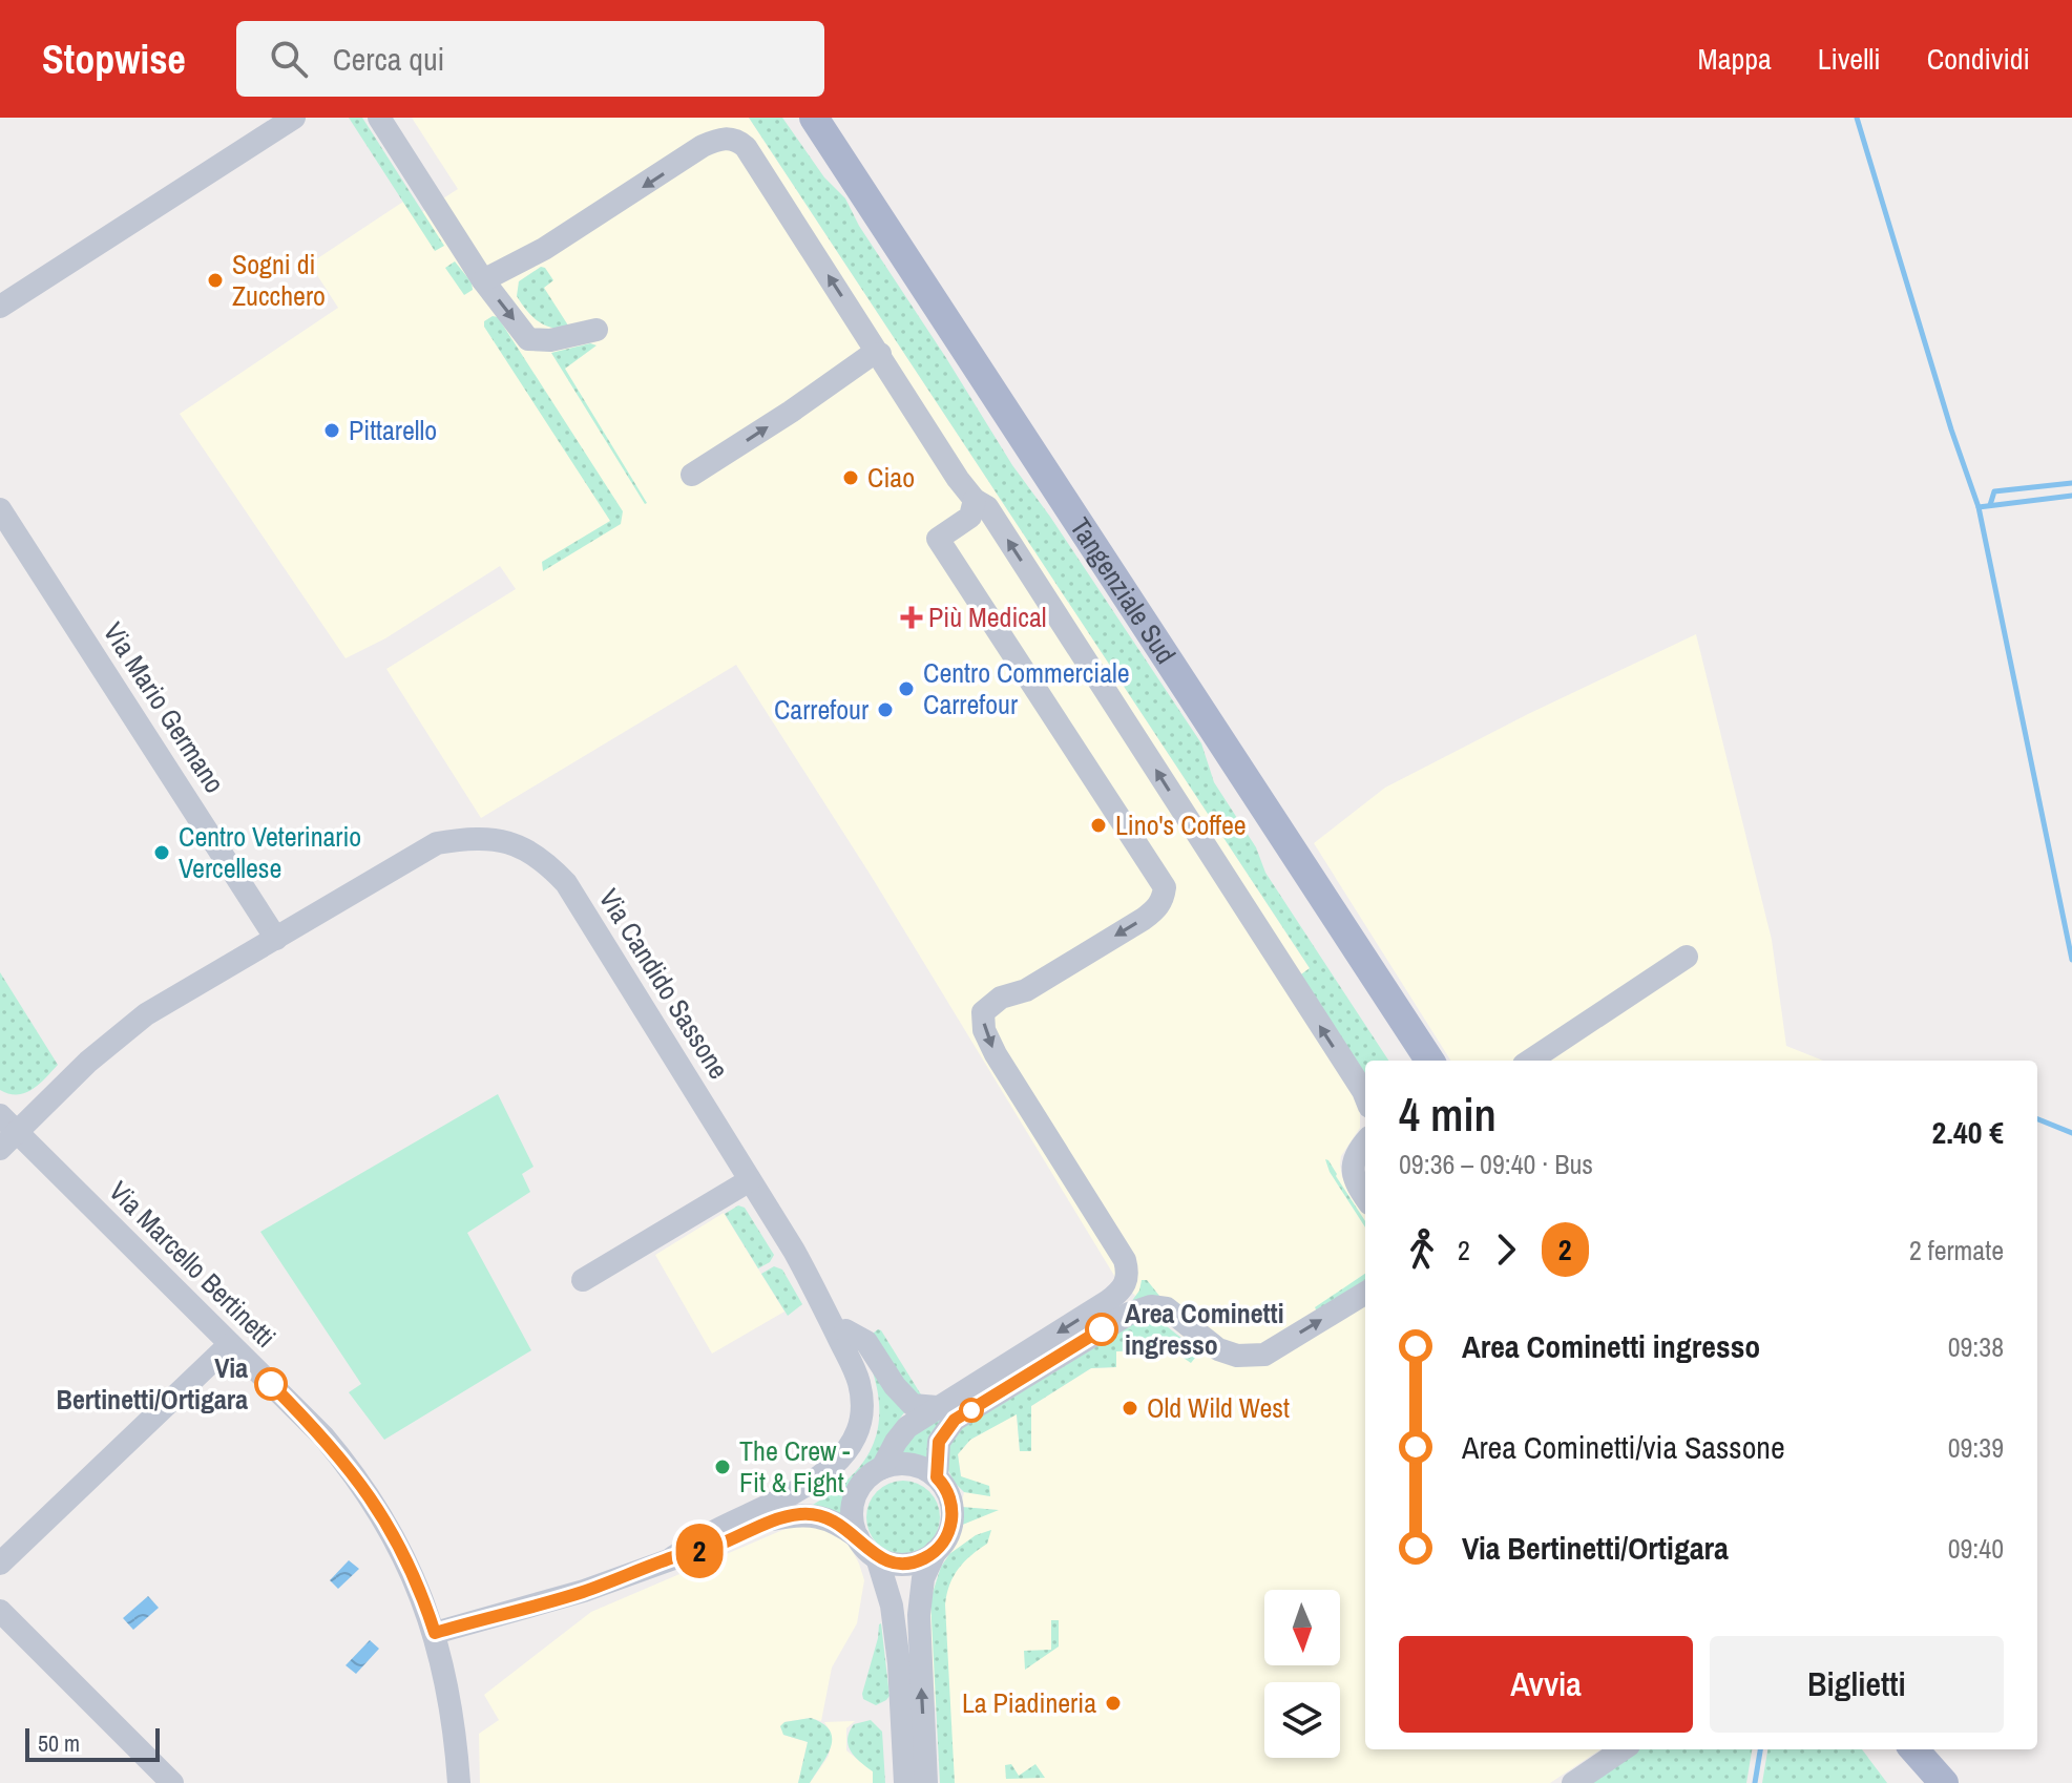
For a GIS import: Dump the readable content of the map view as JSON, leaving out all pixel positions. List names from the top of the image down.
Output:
{
  "streets": {
    "main road": ["Tangenziale Sud"],
    "street": ["Via Mario Germano", "Via Candido Sassone", "Via Marcello Bertinetti"]
  },
  "crossings": [
    ["Via Mario Germano", "Via Candido Sassone"]
  ],
  "places": {
    "other": [
      "Sogni di Zucchero",
      "Pittarello",
      "Ciao",
      "Centro Commerciale Carrefour",
      "Carrefour",
      "Lino's Coffee",
      "Centro Veterinario Vercellese",
      "Area Cominetti ingresso",
      "Via Bertinetti/Ortigara",
      "Old Wild West",
      "The Crew - Fit & Fight",
      "La Piadineria"
    ],
    "health": ["Più Medical"]
  },
  "lines": ["bus line 2"],
  "scale_bar": "50 m",
  "north": "bottom",
  "page": {
    "header": "Stopwise",
    "search": "Cerca qui",
    "nav": ["Mappa", "Livelli", "Condividi"],
    "on_map": "2",
    "heading": ["4 min", "09:36 – 09:40 · Bus", "2.40 €"],
    "legs": ["2", "2", "2 fermate"],
    "list": [
      {
        "name": "Area Cominetti ingresso",
        "value": "09:38"
      },
      {
        "name": "Area Cominetti/via Sassone",
        "value": "09:39"
      },
      {
        "name": "Via Bertinetti/Ortigara",
        "value": "09:40"
      }
    ],
    "buttons": ["Avvia", "Biglietti"],
    "scale": "50 m"
  }
}
